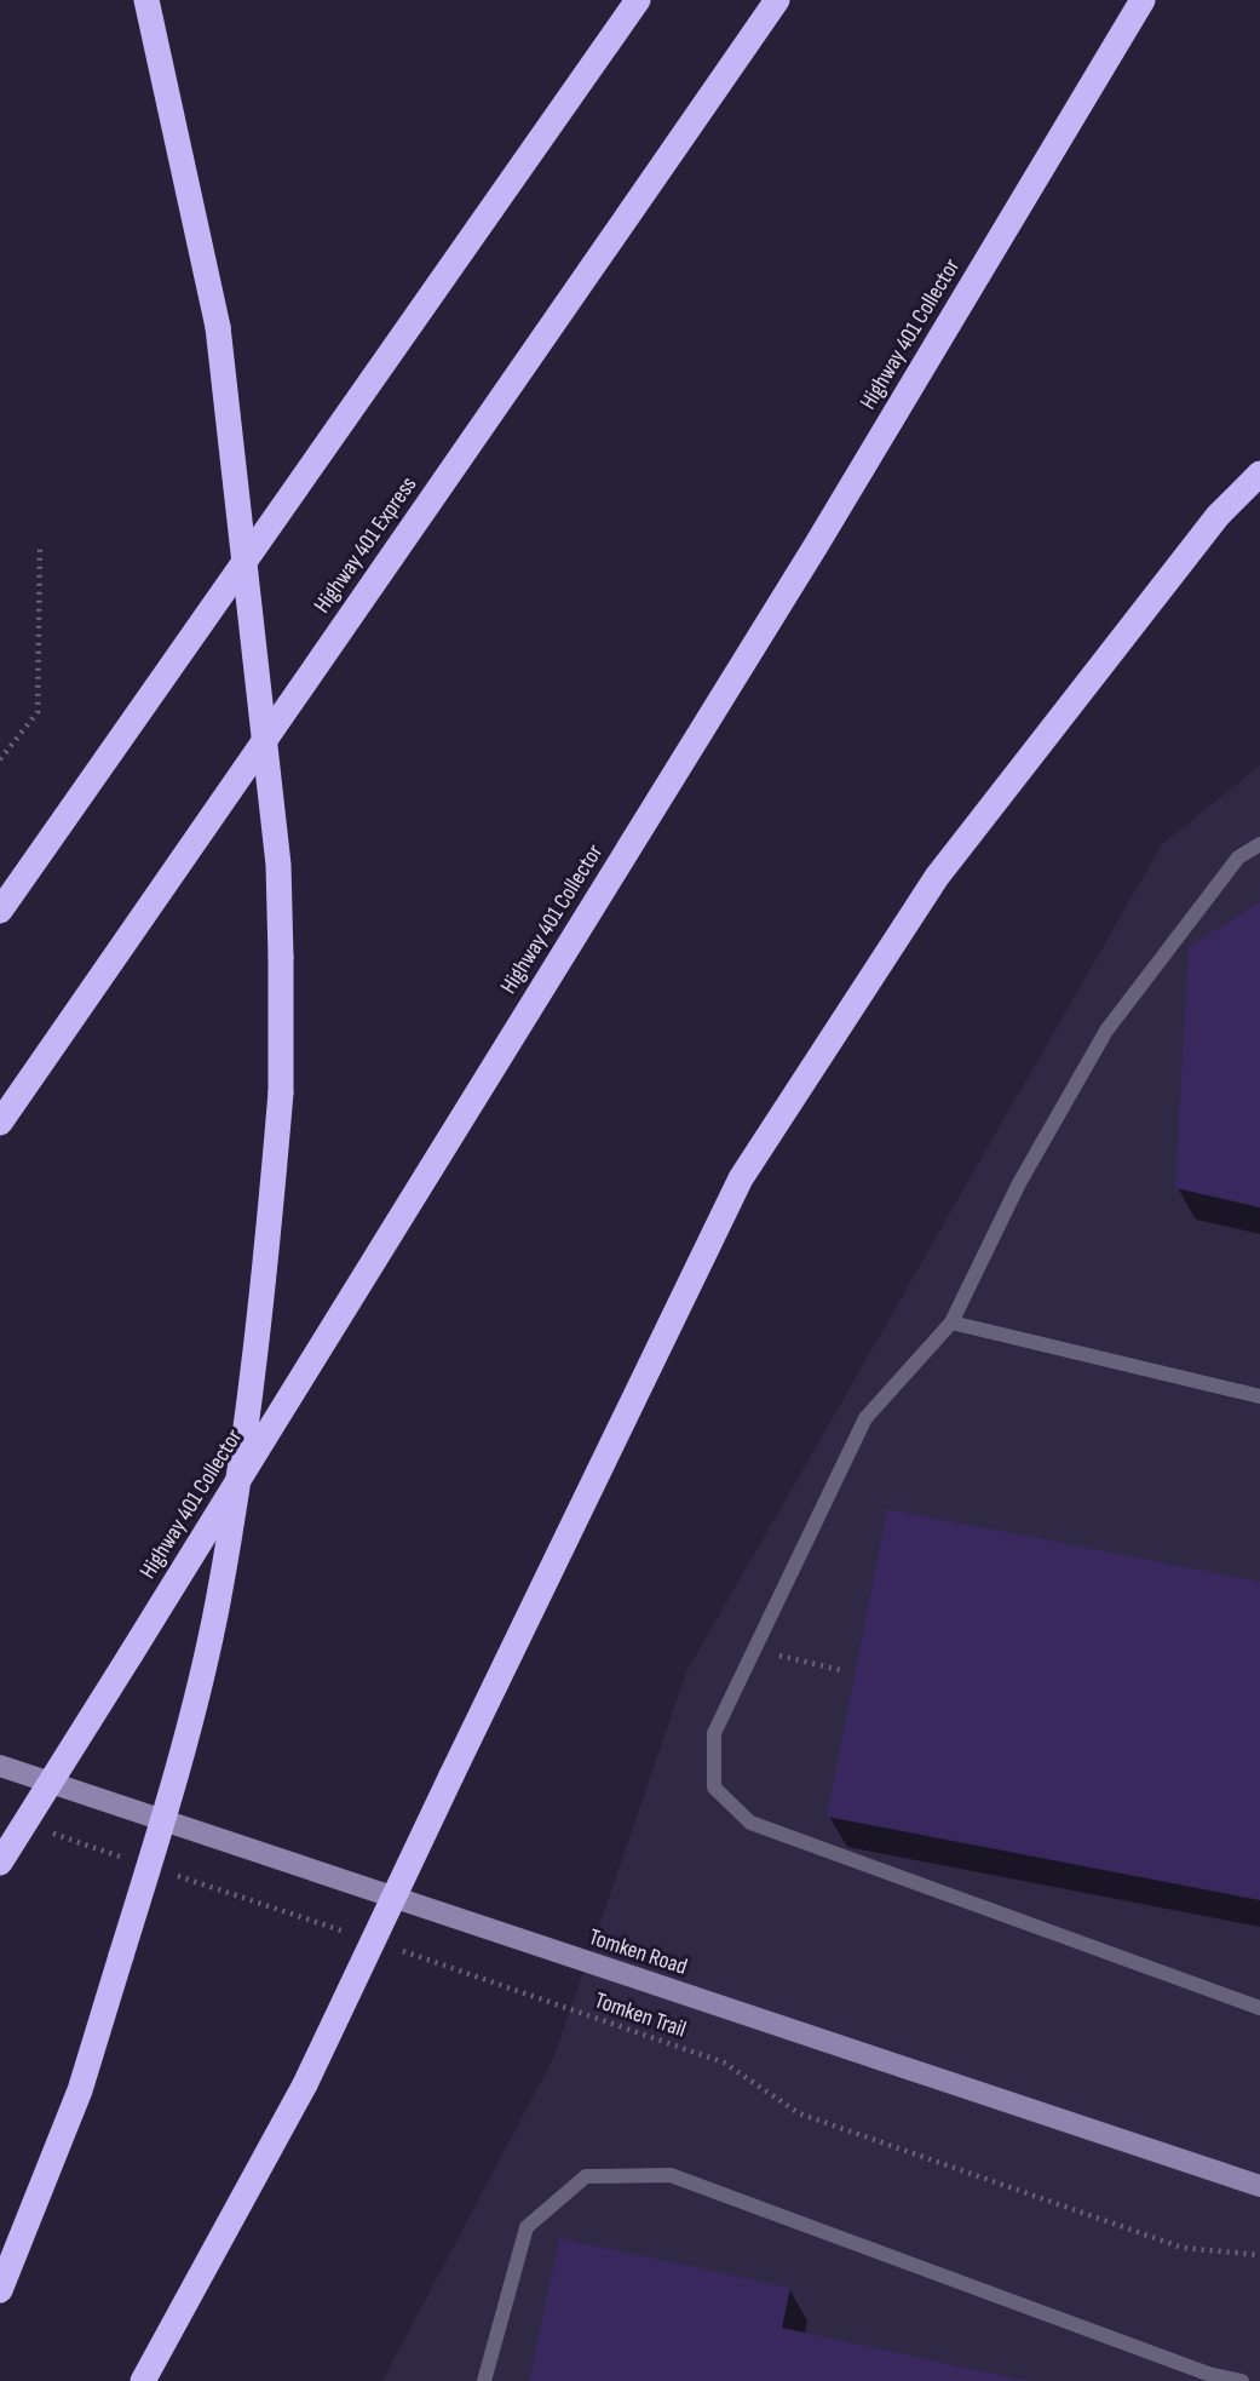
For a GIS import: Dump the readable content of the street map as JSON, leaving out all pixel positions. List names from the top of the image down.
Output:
{
  "streets": {
    "highway": ["Highway 401 Collector", "Highway 401 Express"],
    "main road": ["Tomken Road"],
    "path": ["Tomken Trail"]
  }
}
